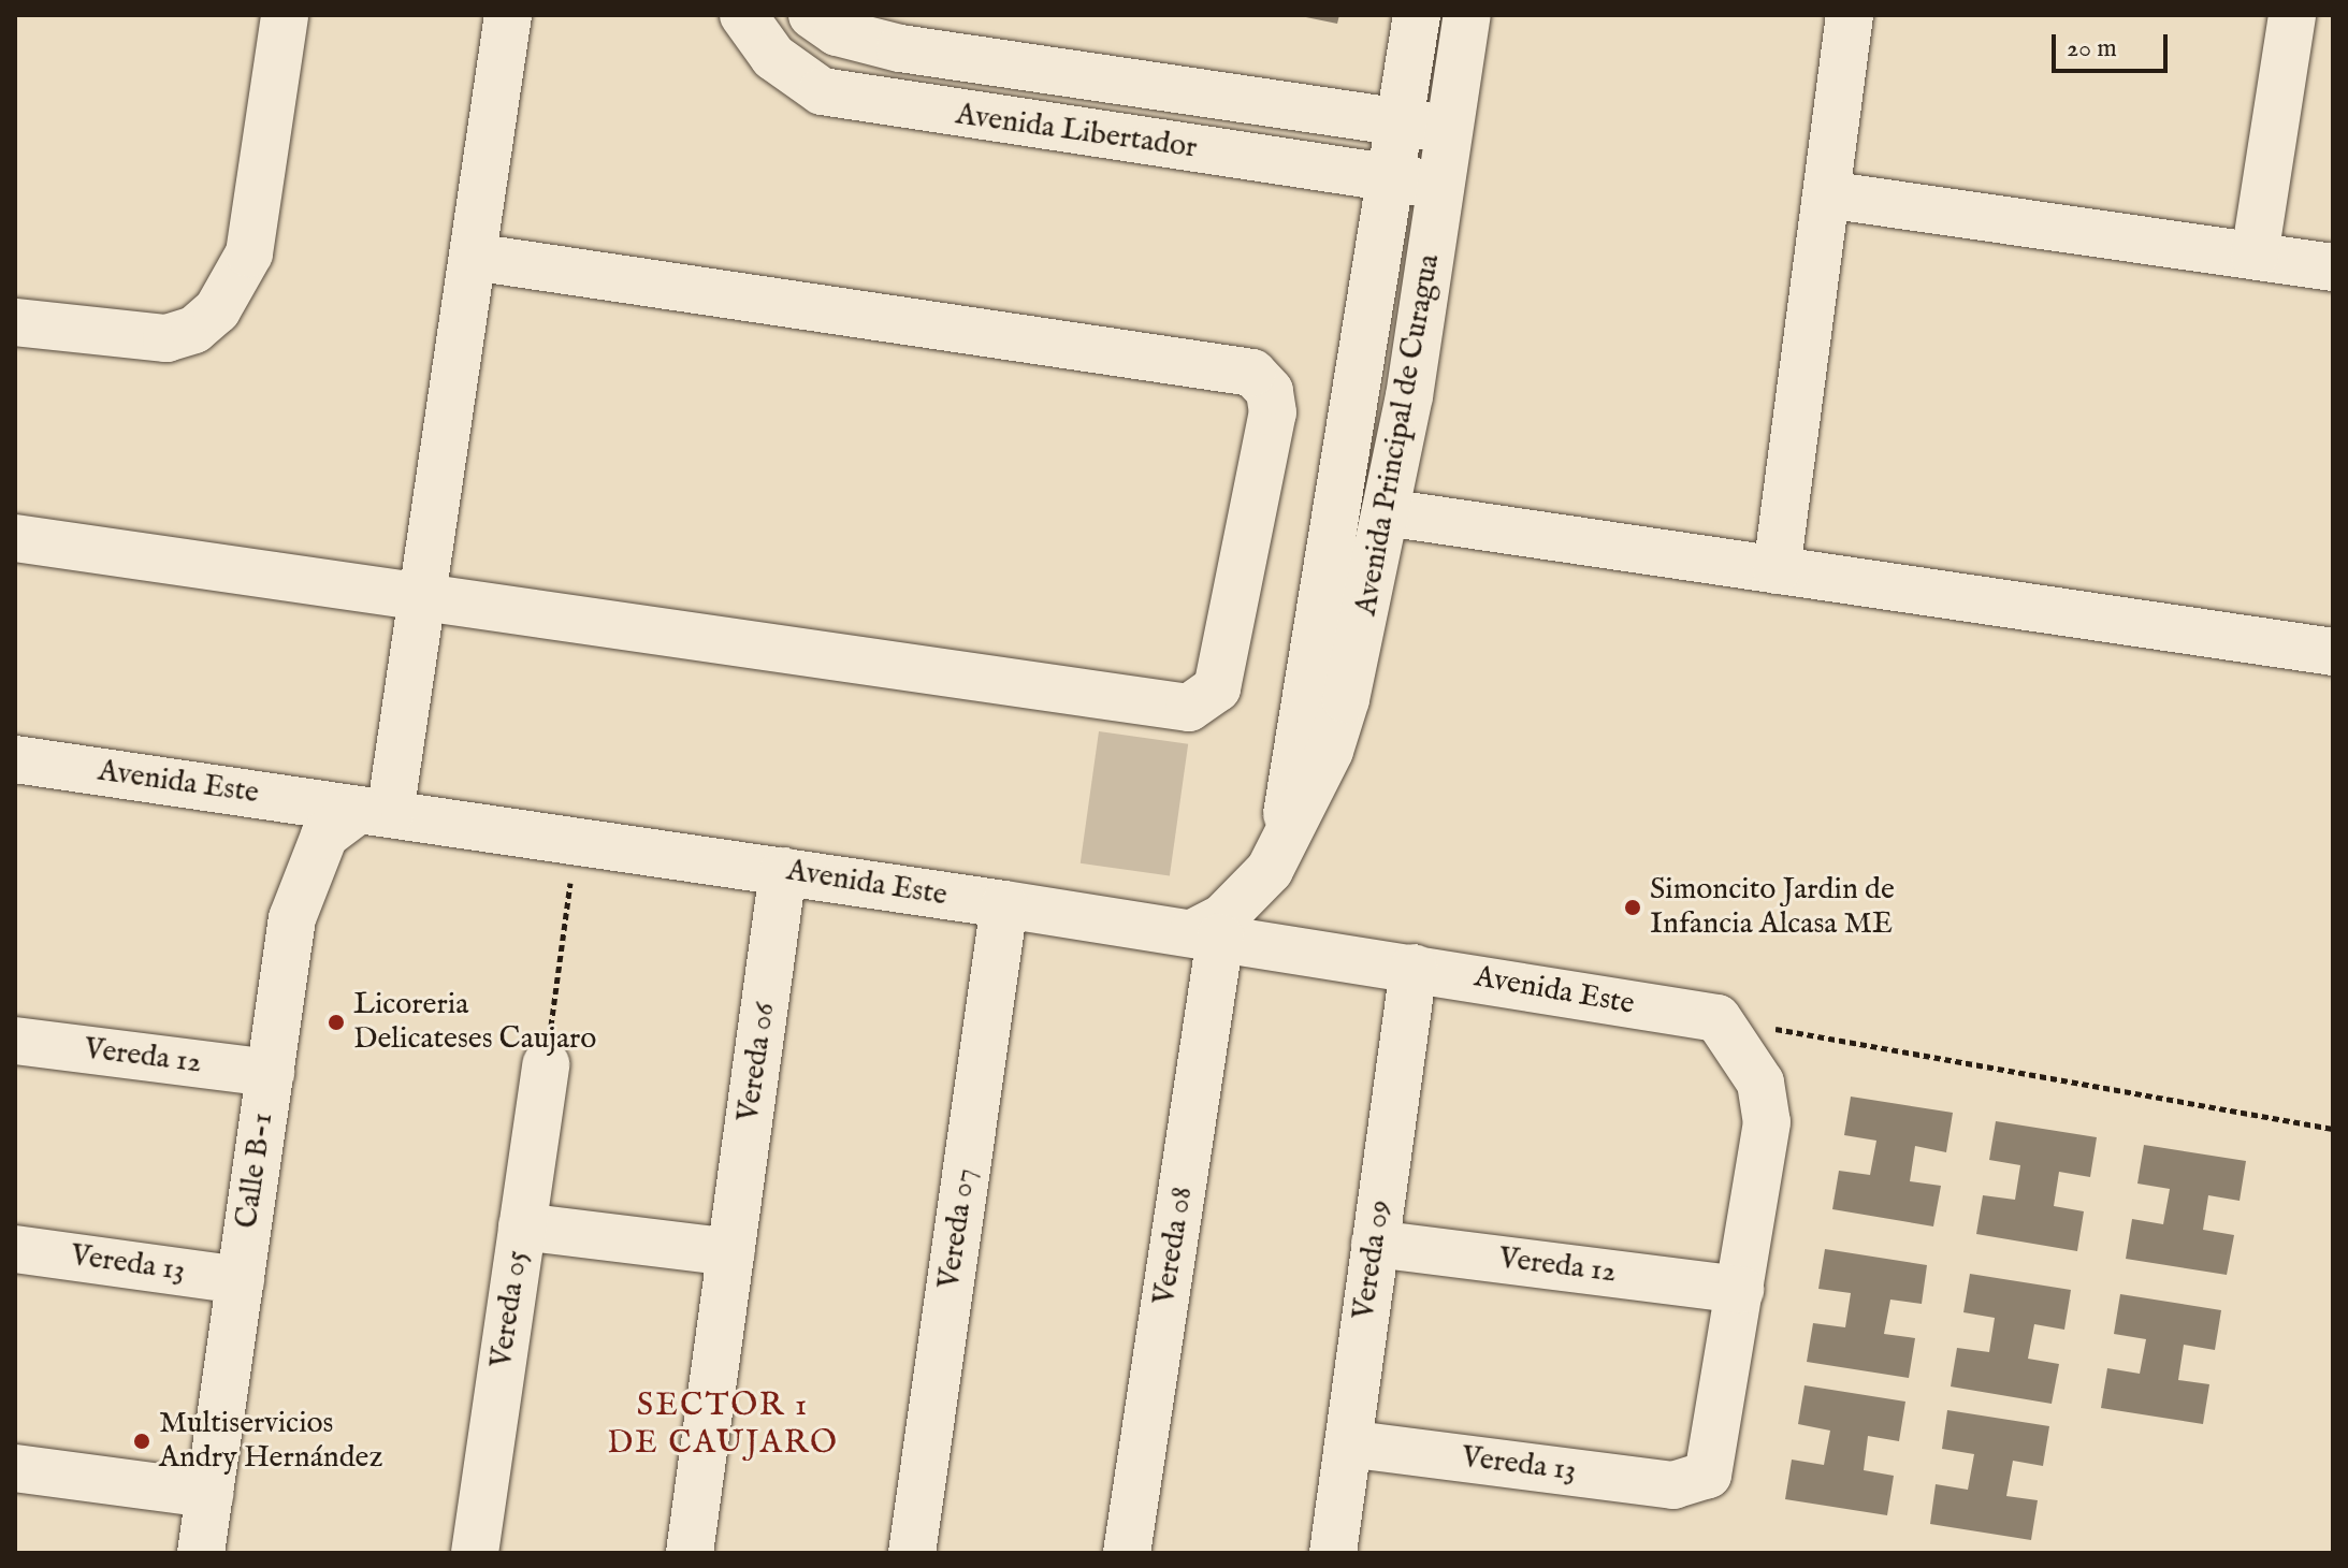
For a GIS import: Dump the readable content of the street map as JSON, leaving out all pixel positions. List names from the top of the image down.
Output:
{
  "streets": {
    "street": [
      "Avenida Libertador",
      "Avenida Principal de Curagua",
      "Avenida Este",
      "Vereda 12",
      "Vereda 06",
      "Calle B-1",
      "Vereda 07",
      "Vereda 08",
      "Vereda 09",
      "Vereda 13",
      "Vereda 05"
    ]
  },
  "crossings": [
    ["Avenida Libertador", "Avenida Principal de Curagua"],
    ["Avenida Principal de Curagua", "Avenida Este"],
    ["Avenida Principal de Curagua", "Vereda 08"],
    ["Avenida Este", "Vereda 06"],
    ["Avenida Este", "Calle B-1"],
    ["Avenida Este", "Vereda 07"],
    ["Avenida Este", "Vereda 08"],
    ["Avenida Este", "Vereda 09"],
    ["Vereda 12", "Calle B-1"],
    ["Vereda 12", "Vereda 09"],
    ["Vereda 12", "Vereda 13"],
    ["Calle B-1", "Vereda 13"],
    ["Vereda 09", "Vereda 13"]
  ],
  "districts": ["SECTOR 1 DE CAUJARO"],
  "places": ["Simoncito Jardin de Infancia Alcasa ME", "Licoreria Delicateses Caujaro", "Multiservicios Andry Hernández"],
  "scale_bar": "20 m"
}
